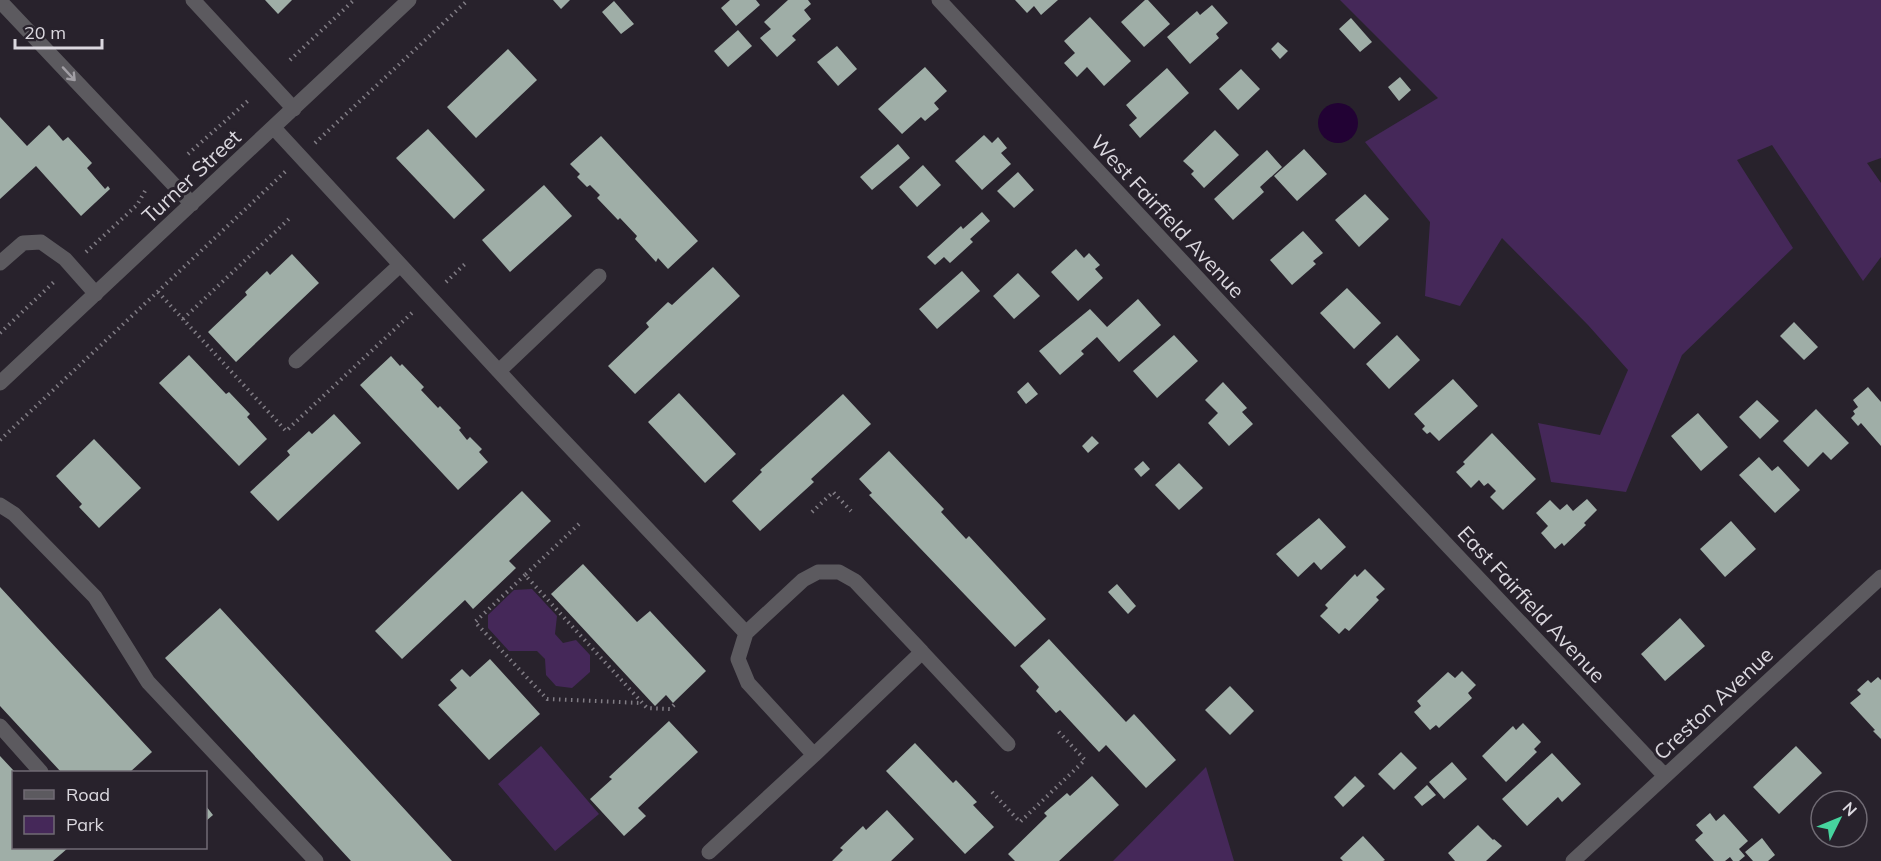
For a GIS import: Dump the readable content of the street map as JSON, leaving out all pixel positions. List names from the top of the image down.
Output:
{
  "streets": {
    "street": [
      "Turner Street",
      "West Fairfield Avenue",
      "East Fairfield Avenue",
      "Creston Avenue"
    ]
  },
  "crossings": [
    ["West Fairfield Avenue", "East Fairfield Avenue"],
    ["East Fairfield Avenue", "Creston Avenue"]
  ],
  "legend": ["Road", "Park"],
  "scale_bar": "20 m",
  "north": "top right"
}
